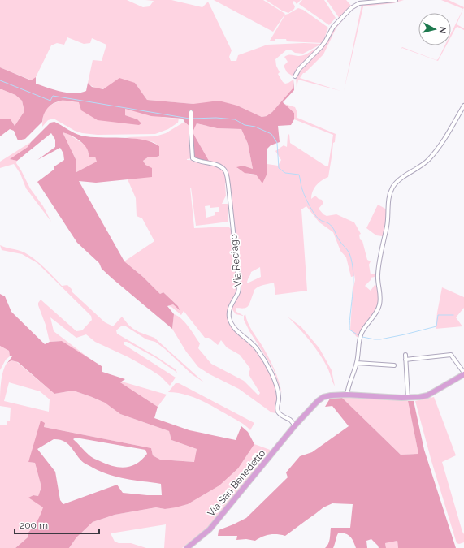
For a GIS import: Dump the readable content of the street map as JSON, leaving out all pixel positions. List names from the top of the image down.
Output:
{
  "streets": {
    "main road": ["Via San Benedetto"],
    "street": ["Via Reciago"]
  },
  "crossings": [
    ["Via Reciago", "Via San Benedetto"]
  ],
  "scale_bar": "200 m",
  "north": "right"
}
